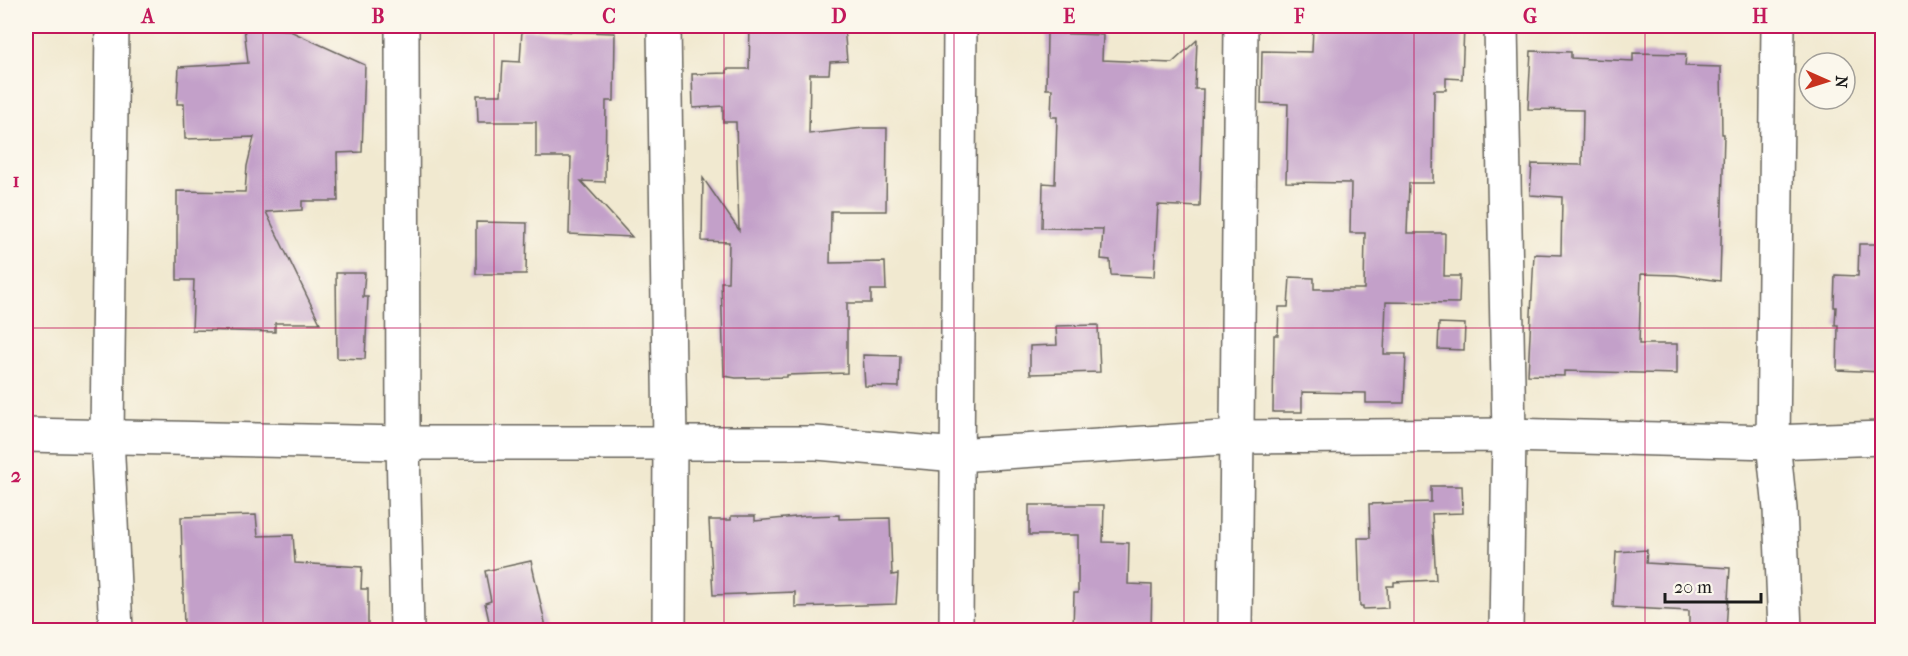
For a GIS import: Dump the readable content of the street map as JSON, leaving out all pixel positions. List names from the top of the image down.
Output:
{
  "scale_bar": "20 m",
  "north": "right",
  "grid": {
    "columns": [
      "A",
      "B",
      "C",
      "D",
      "E",
      "F",
      "G",
      "H"
    ],
    "rows": ["1", "2"]
  }
}
